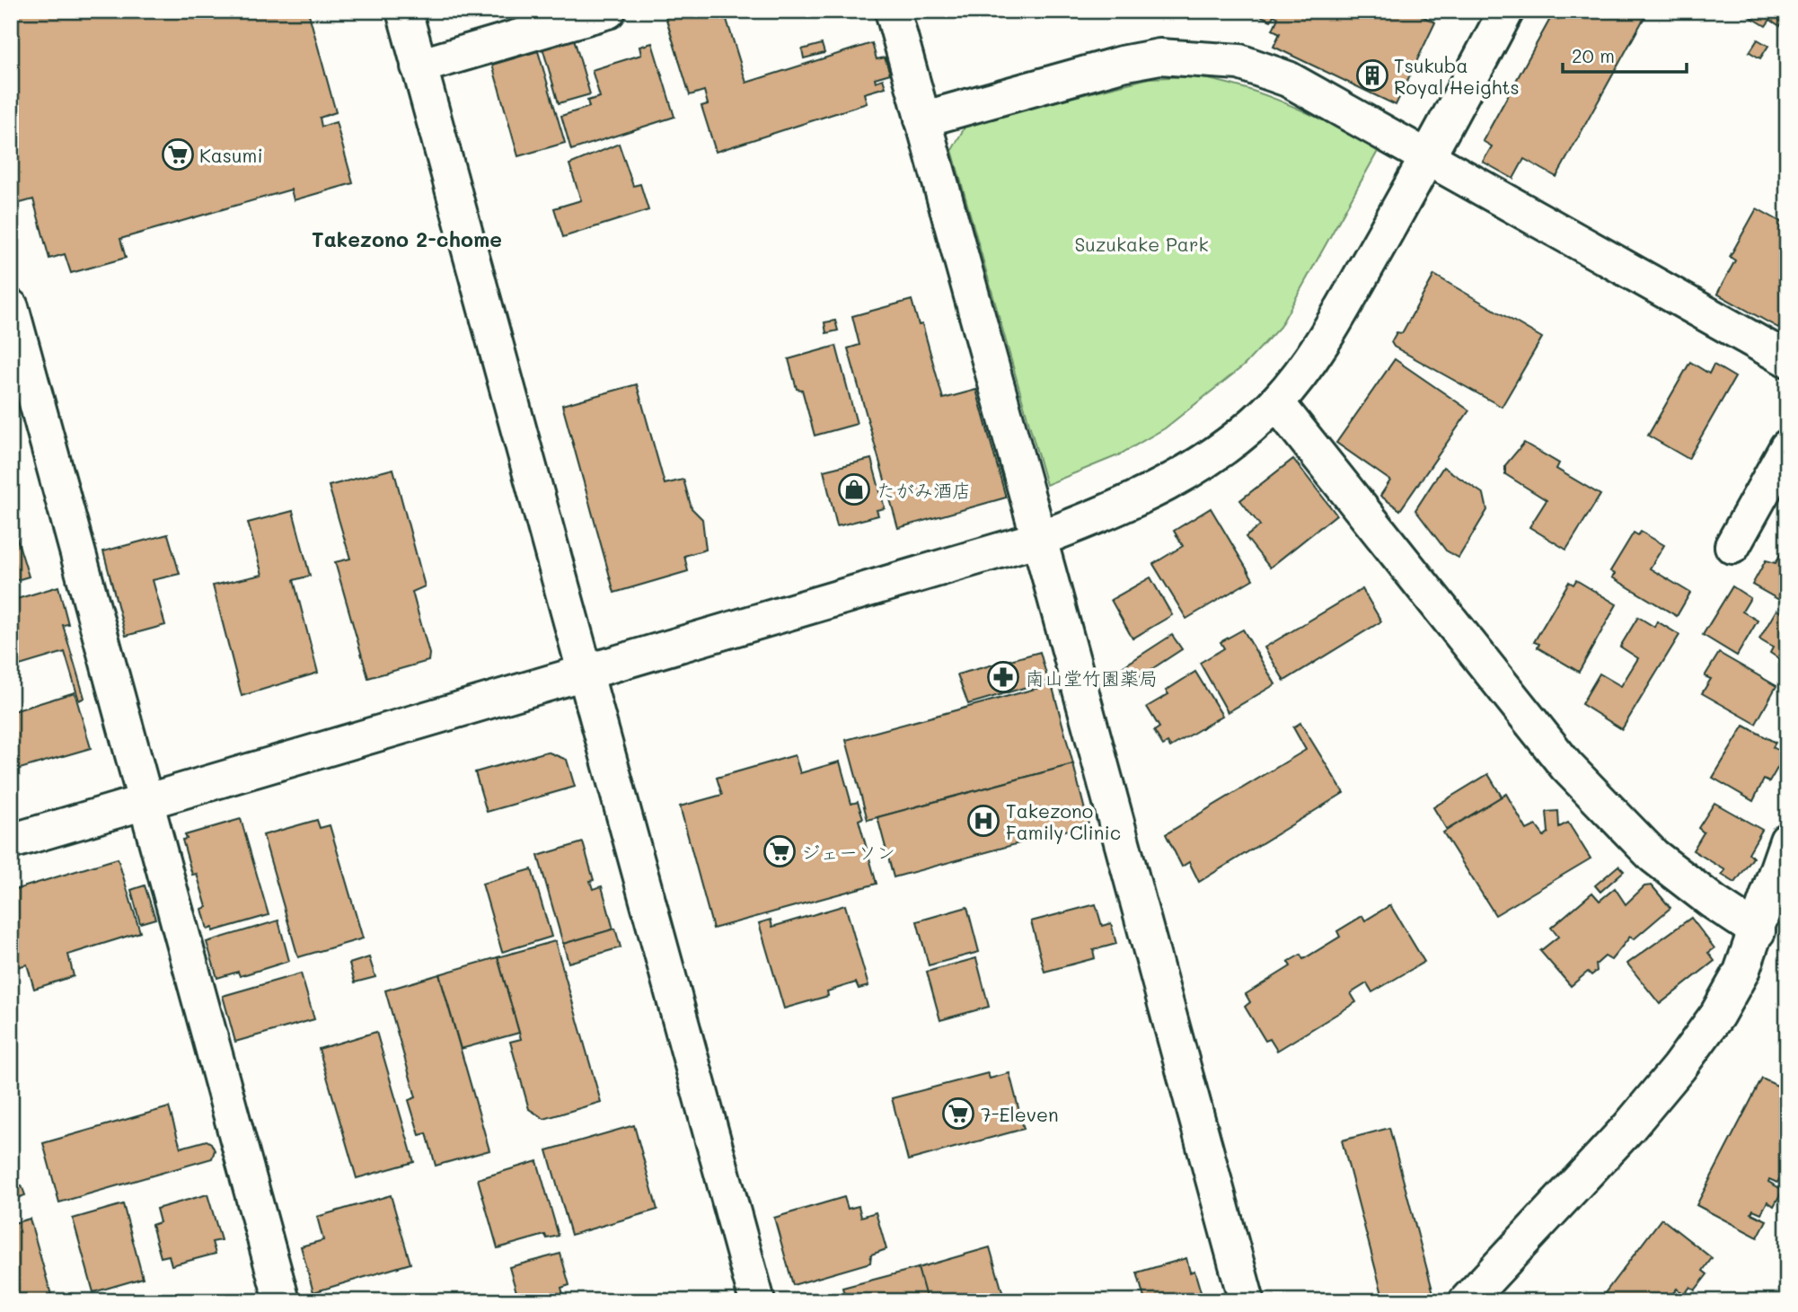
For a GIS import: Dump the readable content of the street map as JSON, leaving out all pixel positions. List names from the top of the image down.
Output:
{
  "districts": ["Takezono 2-chome"],
  "parks": ["Suzukake Park"],
  "places": {
    "building": ["Tsukuba Royal Heights"],
    "supermarket": ["Kasumi", "ジェーソン", "7-Eleven"],
    "shop": ["たがみ酒店"],
    "pharmacy": ["南山堂竹園薬局"],
    "hospital": ["Takezono Family Clinic"]
  },
  "scale_bar": "20 m"
}
